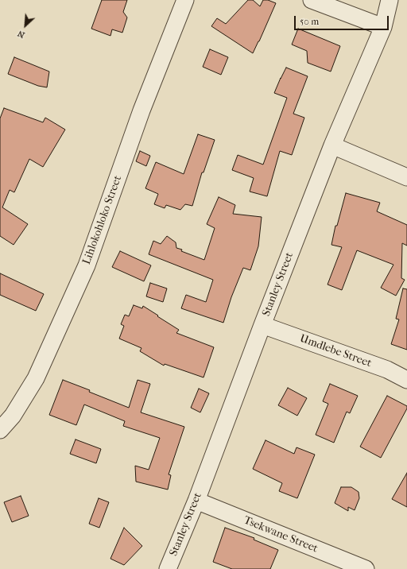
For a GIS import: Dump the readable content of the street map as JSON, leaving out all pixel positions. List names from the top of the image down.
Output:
{
  "streets": {
    "street": [
      "Lihlokohloko Street",
      "Stanley Street",
      "Umdlebe Street",
      "Tsekwane Street"
    ]
  },
  "crossings": [
    ["Stanley Street", "Umdlebe Street"],
    ["Stanley Street", "Tsekwane Street"]
  ],
  "scale_bar": "50 m",
  "north": "bottom left"
}
